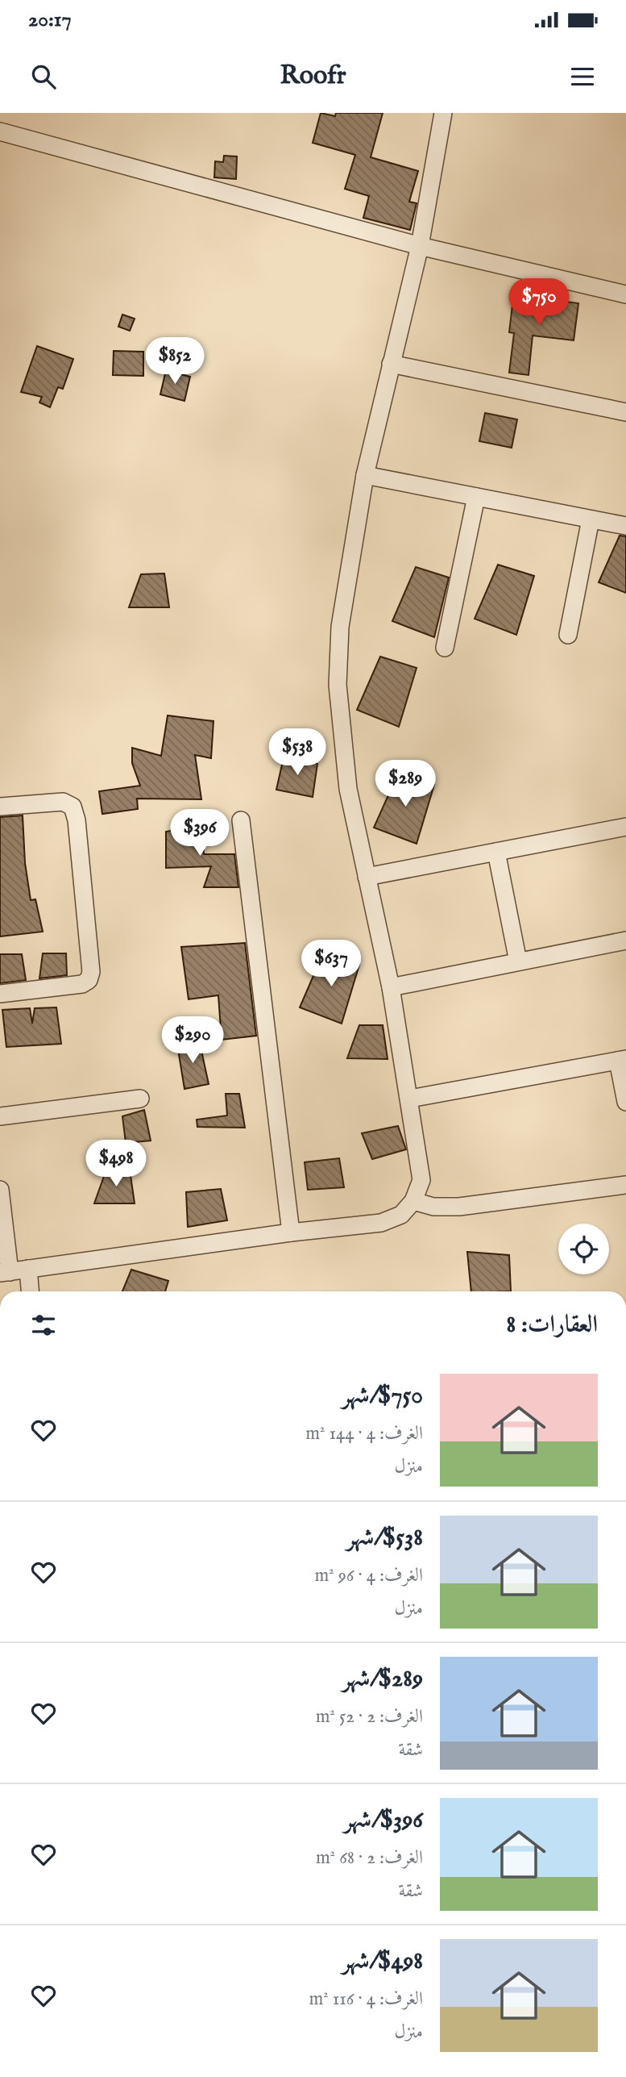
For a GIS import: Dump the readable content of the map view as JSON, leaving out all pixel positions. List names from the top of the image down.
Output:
{
  "page": {
    "status": "20:17",
    "header": "Roofr",
    "price": [
      "$750",
      "$852",
      "$538",
      "$289",
      "$396",
      "$637",
      "$290",
      "$498"
    ],
    "heading": "العقارات: 8",
    "list": [
      {
        "name": "$750/شهر",
        "note": "الغرف: 4 · 144 m² · منزل"
      },
      {
        "name": "$538/شهر",
        "note": "الغرف: 4 · 96 m² · منزل"
      },
      {
        "name": "$289/شهر",
        "note": "الغرف: 2 · 52 m² · شقة"
      },
      {
        "name": "$396/شهر",
        "note": "الغرف: 2 · 68 m² · شقة"
      },
      {
        "name": "$498/شهر",
        "note": "الغرف: 4 · 116 m² · منزل"
      }
    ]
  }
}
